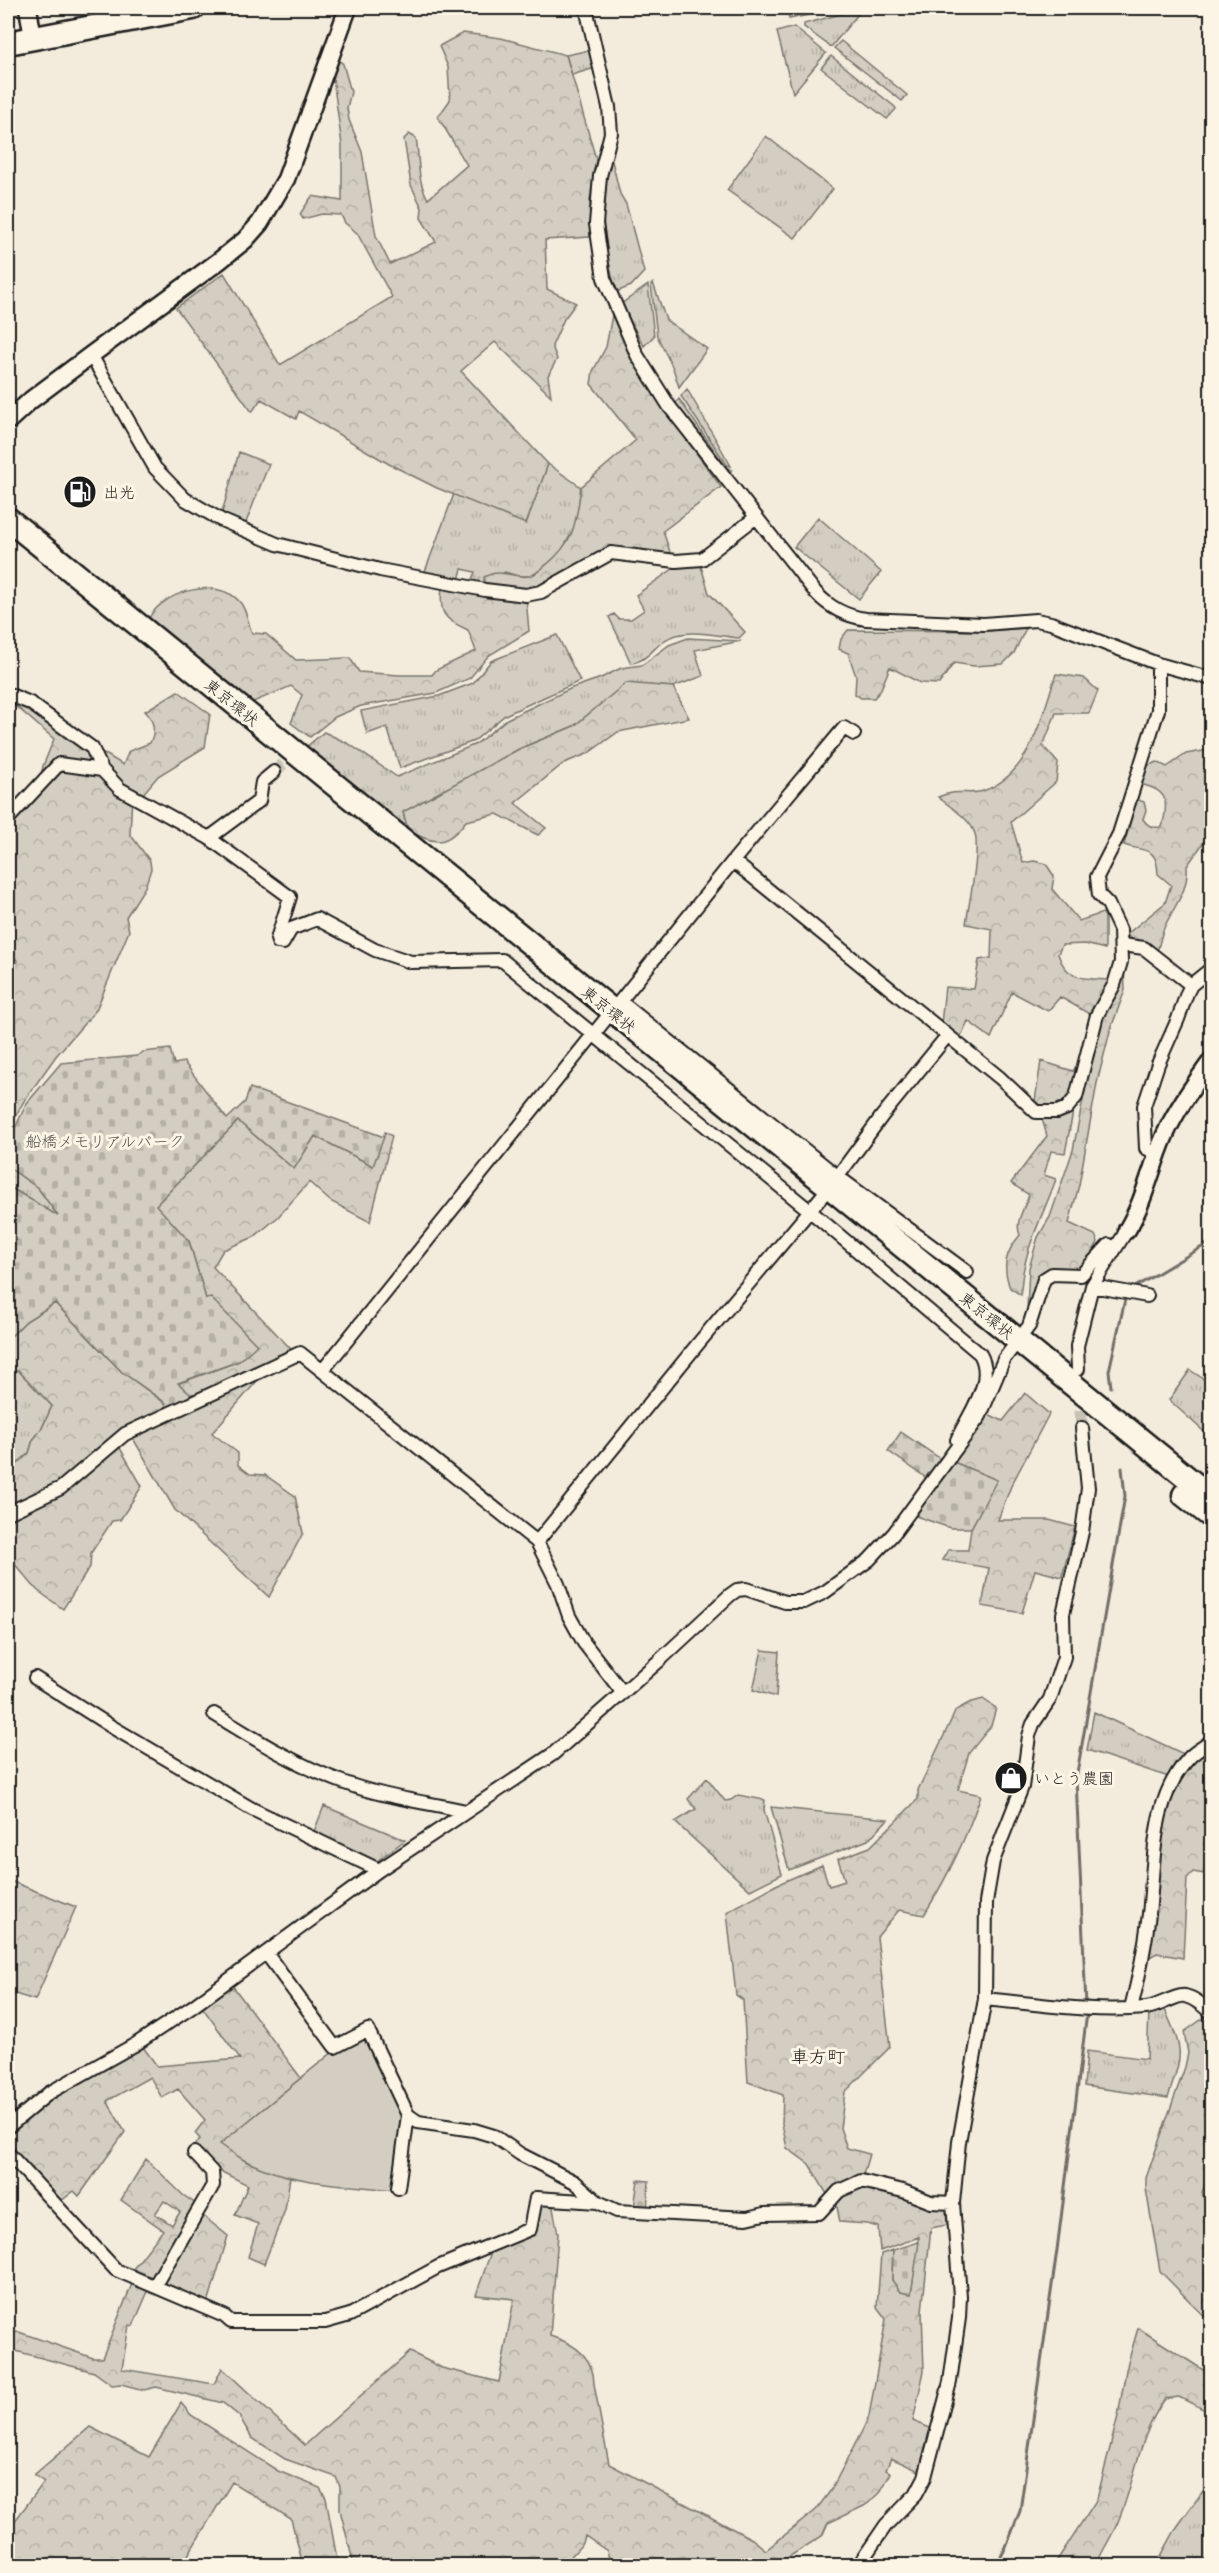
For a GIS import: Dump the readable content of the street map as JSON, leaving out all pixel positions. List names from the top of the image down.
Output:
{
  "streets": {
    "highway": ["東京環状"]
  },
  "districts": ["車方町"],
  "parks": ["船橋メモリアルパーク"],
  "places": {
    "fuel station": ["出光"],
    "shop": ["いとう農園"]
  }
}
